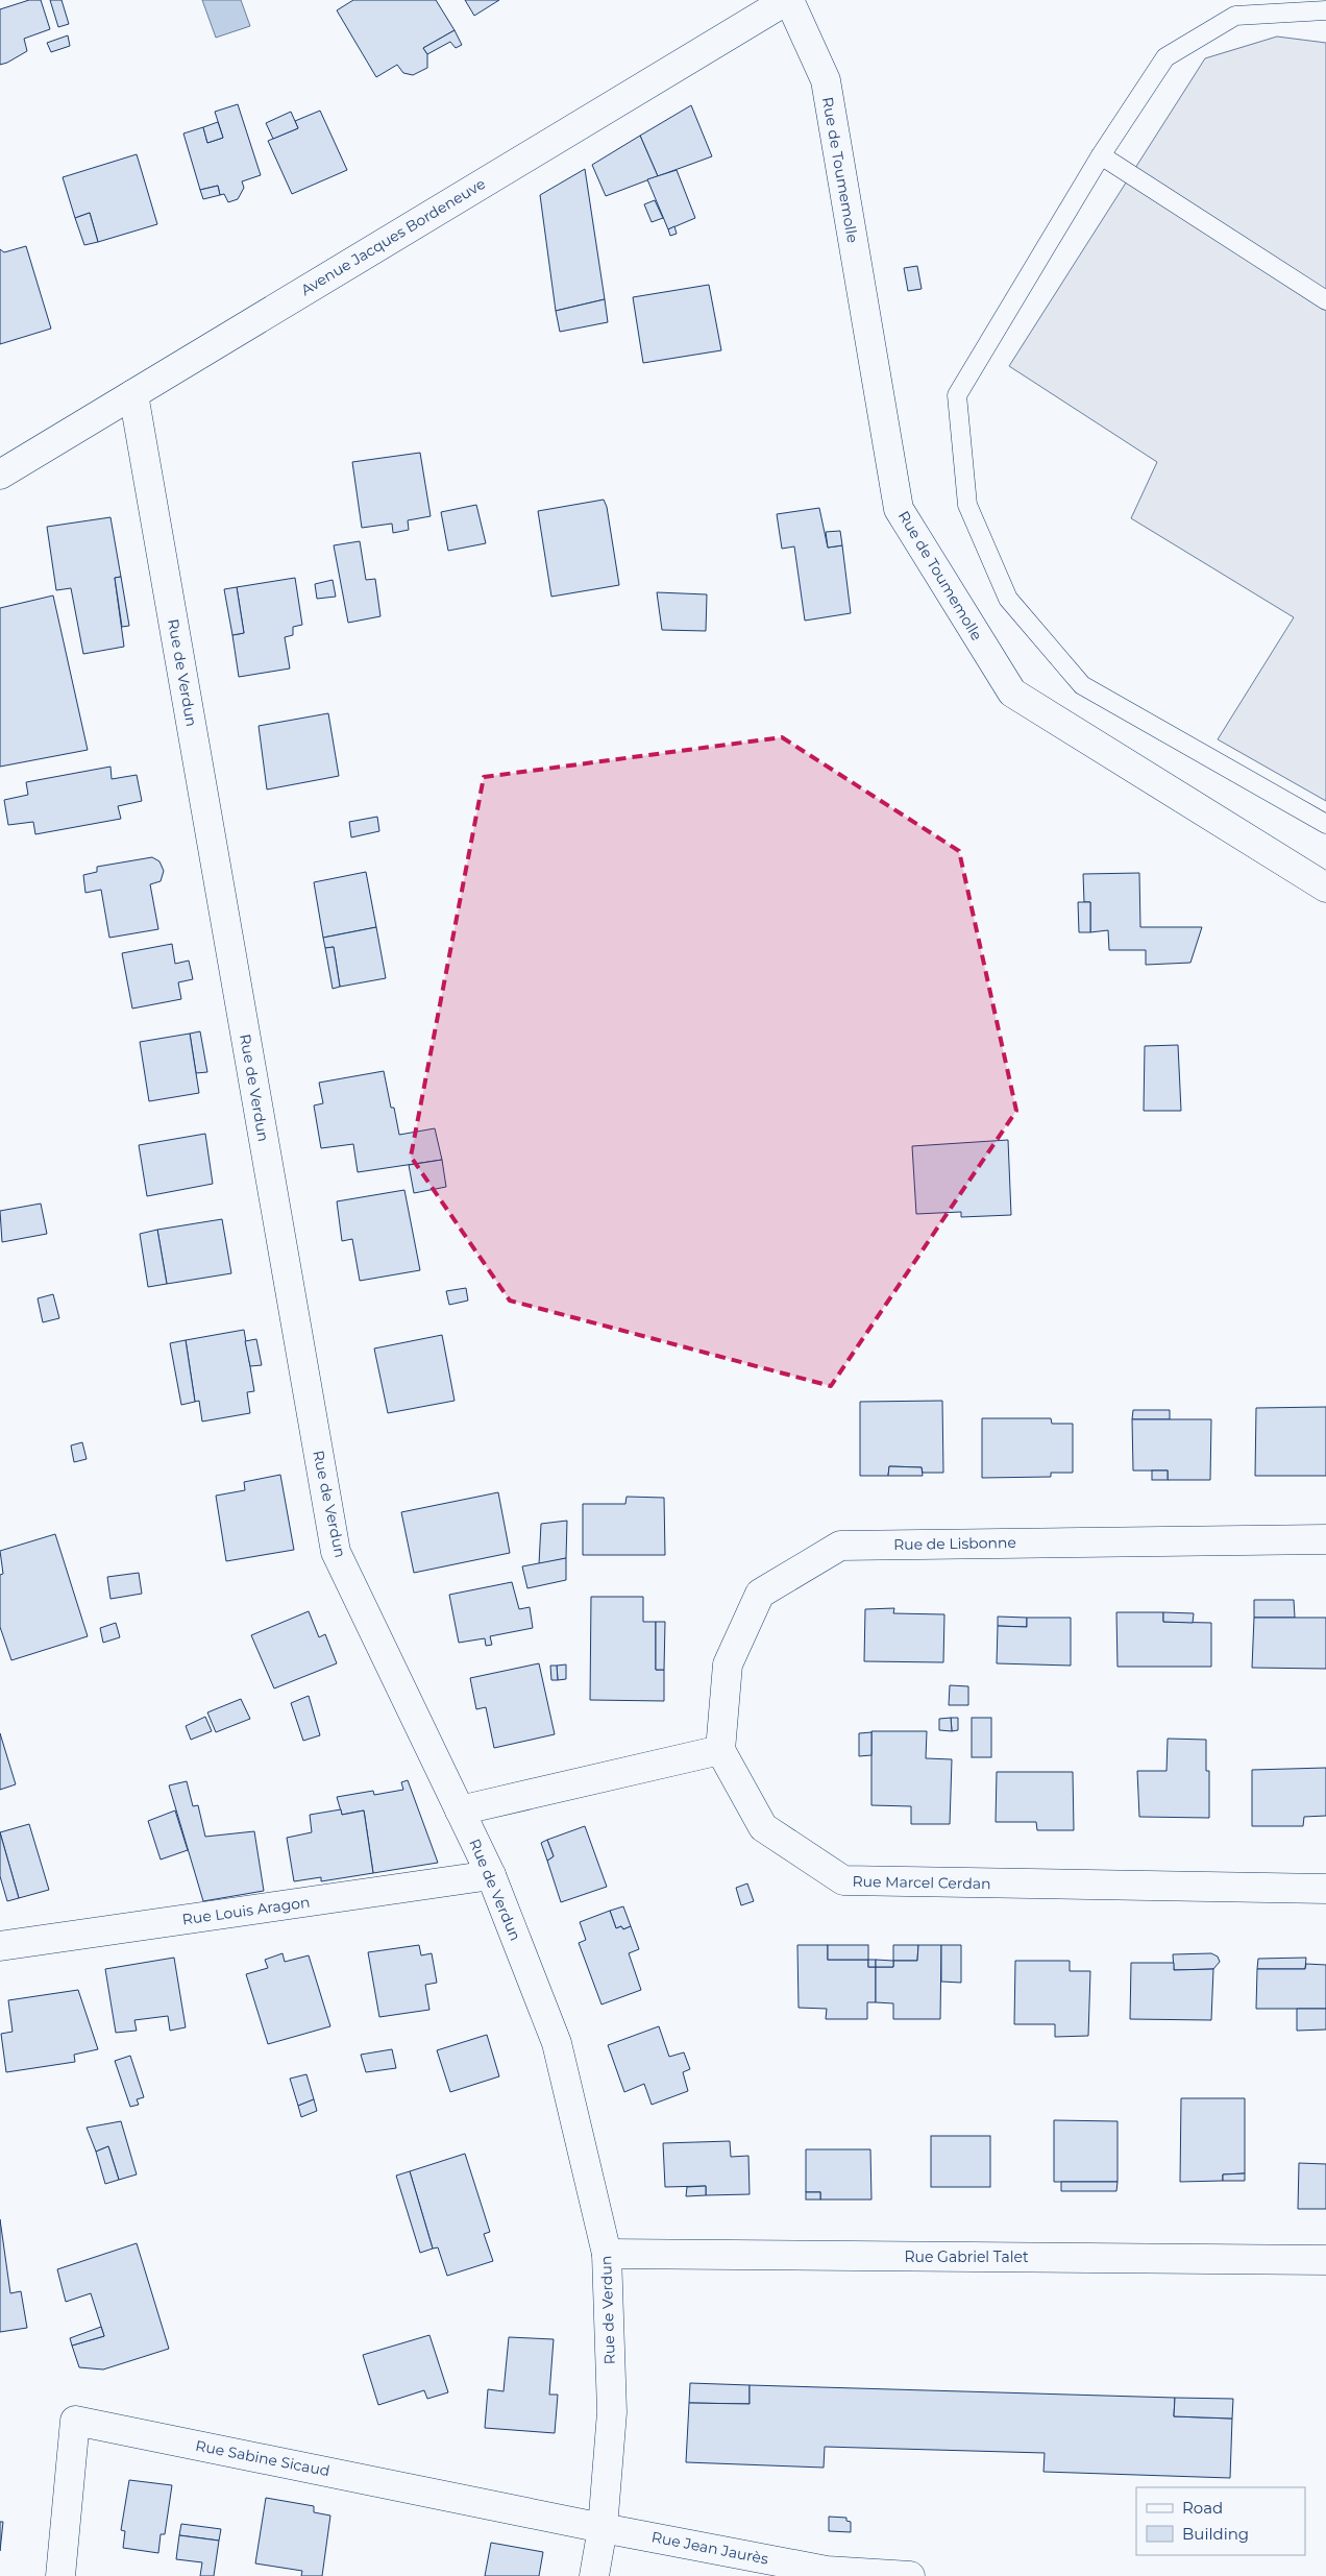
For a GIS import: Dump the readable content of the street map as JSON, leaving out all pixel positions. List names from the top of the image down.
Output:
{
  "streets": {
    "street": [
      "Rue de Toumemolle",
      "Avenue Jacques Bordeneuve",
      "Rue de Verdun",
      "Rue de Lisbonne",
      "Rue Marcel Cerdan",
      "Rue Louis Aragon",
      "Rue Gabriel Talet",
      "Rue Sabine Sicaud",
      "Rue Jean Jaurès"
    ]
  },
  "crossings": [
    ["Rue de Toumemolle", "Avenue Jacques Bordeneuve"],
    ["Avenue Jacques Bordeneuve", "Rue de Verdun"],
    ["Rue de Verdun", "Rue Louis Aragon"],
    ["Rue de Verdun", "Rue Gabriel Talet"],
    ["Rue de Verdun", "Rue Sabine Sicaud"],
    ["Rue de Verdun", "Rue Jean Jaurès"],
    ["Rue de Lisbonne", "Rue Marcel Cerdan"],
    ["Rue Sabine Sicaud", "Rue Jean Jaurès"]
  ],
  "legend": ["Road", "Building"]
}
